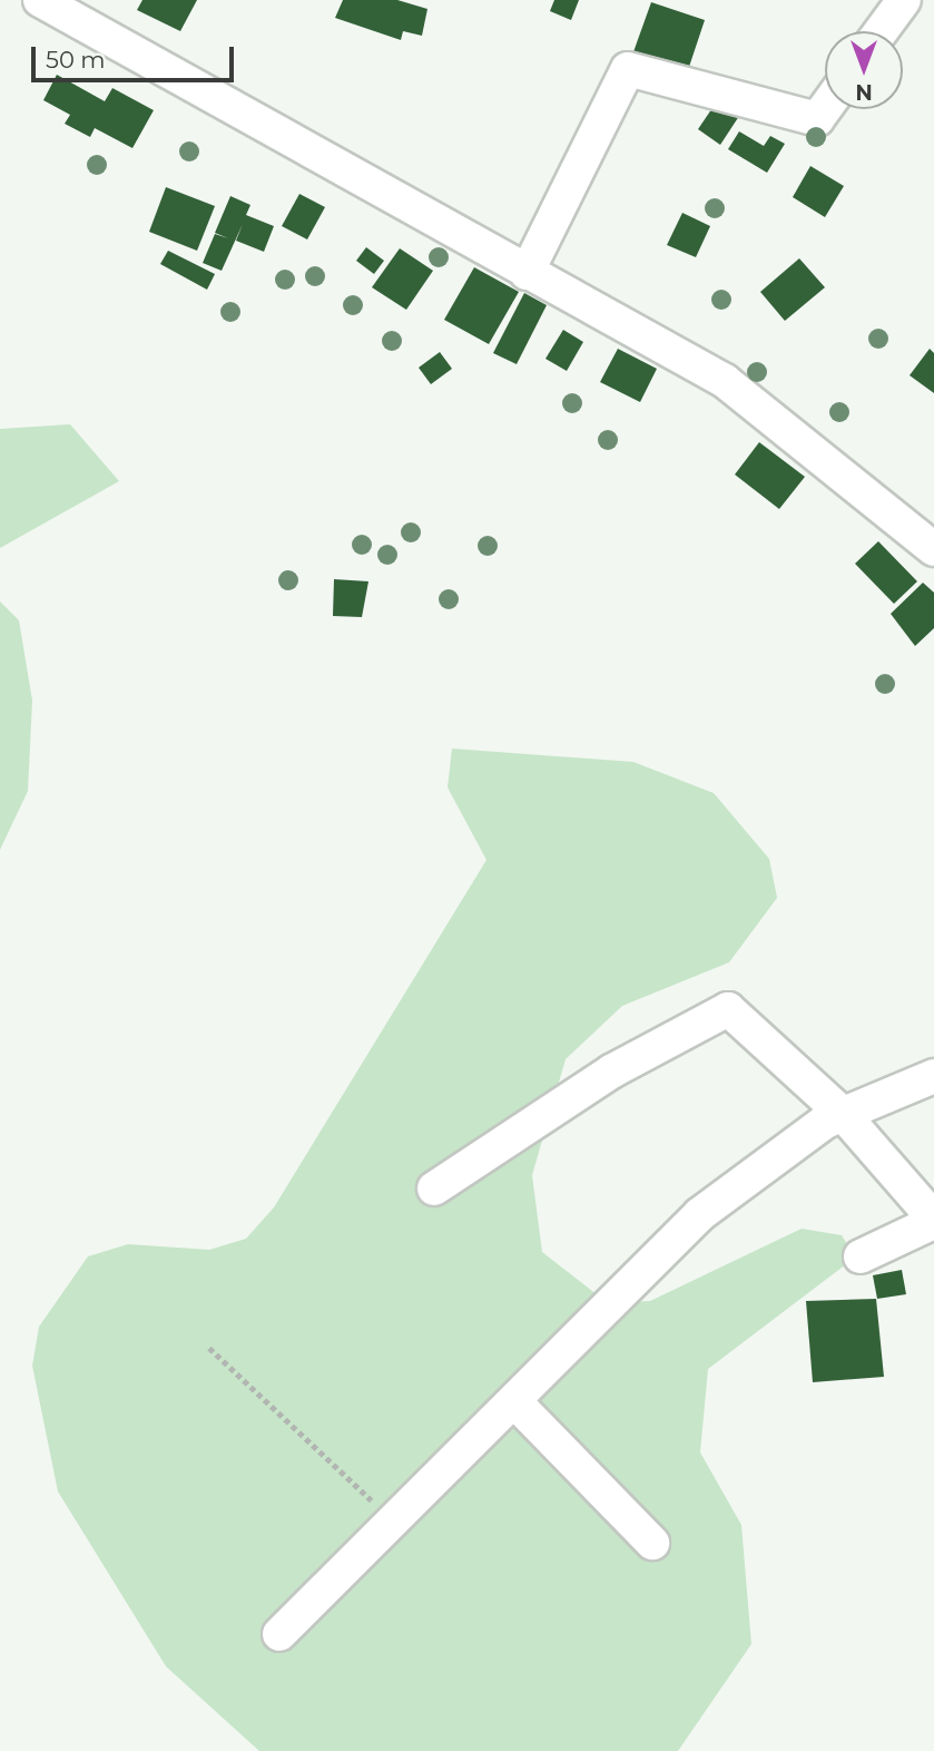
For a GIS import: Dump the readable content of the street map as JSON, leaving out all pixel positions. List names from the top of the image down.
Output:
{
  "scale_bar": "50 m",
  "north": "bottom"
}
